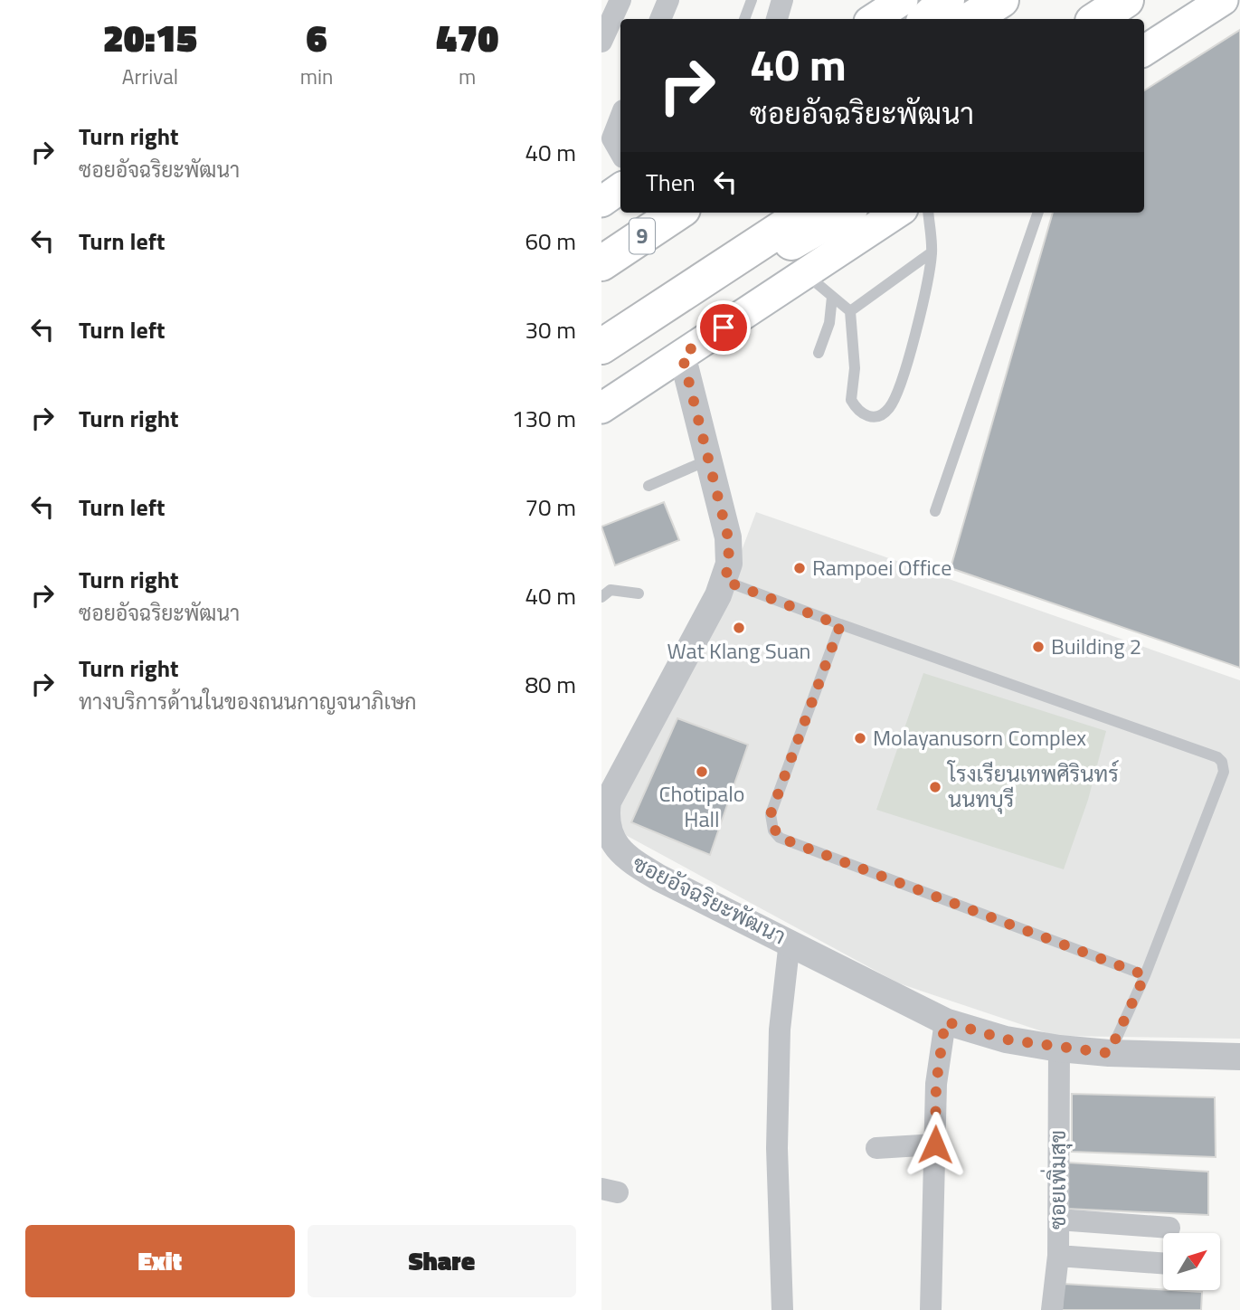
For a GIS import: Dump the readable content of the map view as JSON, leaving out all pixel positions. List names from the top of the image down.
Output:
{
  "streets": {
    "highway": ["9"],
    "street": ["ซอยอัจฉริยะพัฒนา", "ซอยเพิ่มสุข"]
  },
  "crossings": [
    ["ซอยอัจฉริยะพัฒนา", "ซอยเพิ่มสุข"]
  ],
  "places": [
    "Rampoei Office",
    "Wat Klang Suan",
    "Building 2",
    "Molayanusorn Complex",
    "Chotipalo Hall",
    "โรงเรียนเทพศิรินทร์ นนทบุรี"
  ],
  "north": "top right",
  "page": {
    "eta": [
      "20:15",
      "Arrival",
      "6",
      "min",
      "470",
      "m"
    ],
    "turn": ["40 m", "ซอยอัจฉริยะพัฒนา"],
    "list": [
      {
        "name": "Turn right",
        "note": "ซอยอัจฉริยะพัฒนา",
        "value": "40 m"
      },
      {
        "name": "Turn left",
        "value": "60 m"
      },
      {
        "name": "Turn left",
        "value": "30 m"
      },
      {
        "name": "Turn right",
        "value": "130 m"
      },
      {
        "name": "Turn left",
        "value": "70 m"
      },
      {
        "name": "Turn right",
        "note": "ซอยอัจฉริยะพัฒนา",
        "value": "40 m"
      },
      {
        "name": "Turn right",
        "note": "ทางบริการด้านในของถนนกาญจนาภิเษก",
        "value": "80 m"
      }
    ],
    "then": "Then",
    "buttons": ["Exit", "Share"]
  }
}
